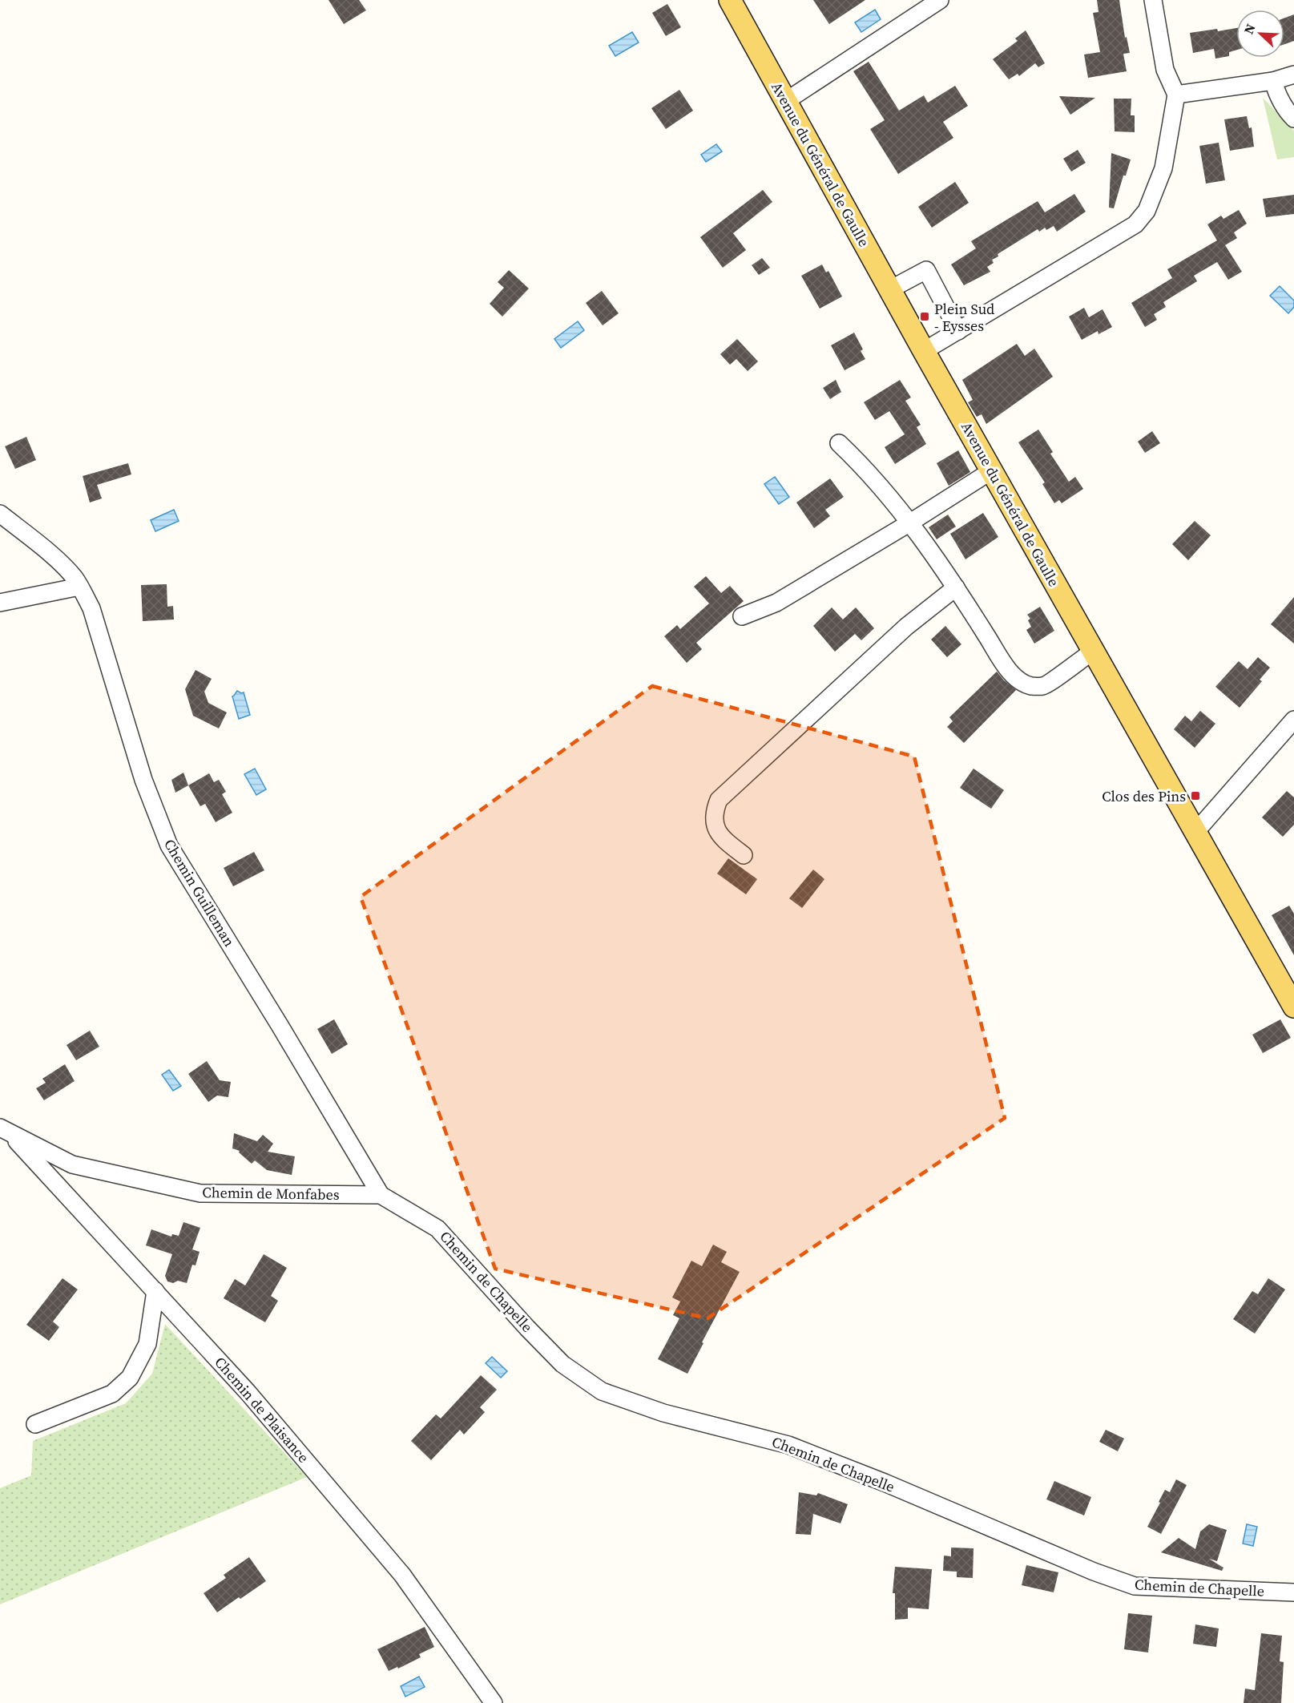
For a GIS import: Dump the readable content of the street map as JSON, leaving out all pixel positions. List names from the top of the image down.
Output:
{
  "streets": {
    "main road": ["Avenue du Général de Gaulle"],
    "street": [
      "Chemin Guilleman",
      "Chemin de Monfabes",
      "Chemin de Chapelle",
      "Chemin de Plaisance"
    ]
  },
  "crossings": [
    ["Chemin Guilleman", "Chemin de Monfabes"],
    ["Chemin Guilleman", "Chemin de Chapelle"],
    ["Chemin de Monfabes", "Chemin de Chapelle"],
    ["Chemin de Monfabes", "Chemin de Plaisance"]
  ],
  "places": {
    "transit": ["Plein Sud - Eysses", "Clos des Pins"]
  },
  "north": "top left"
}
